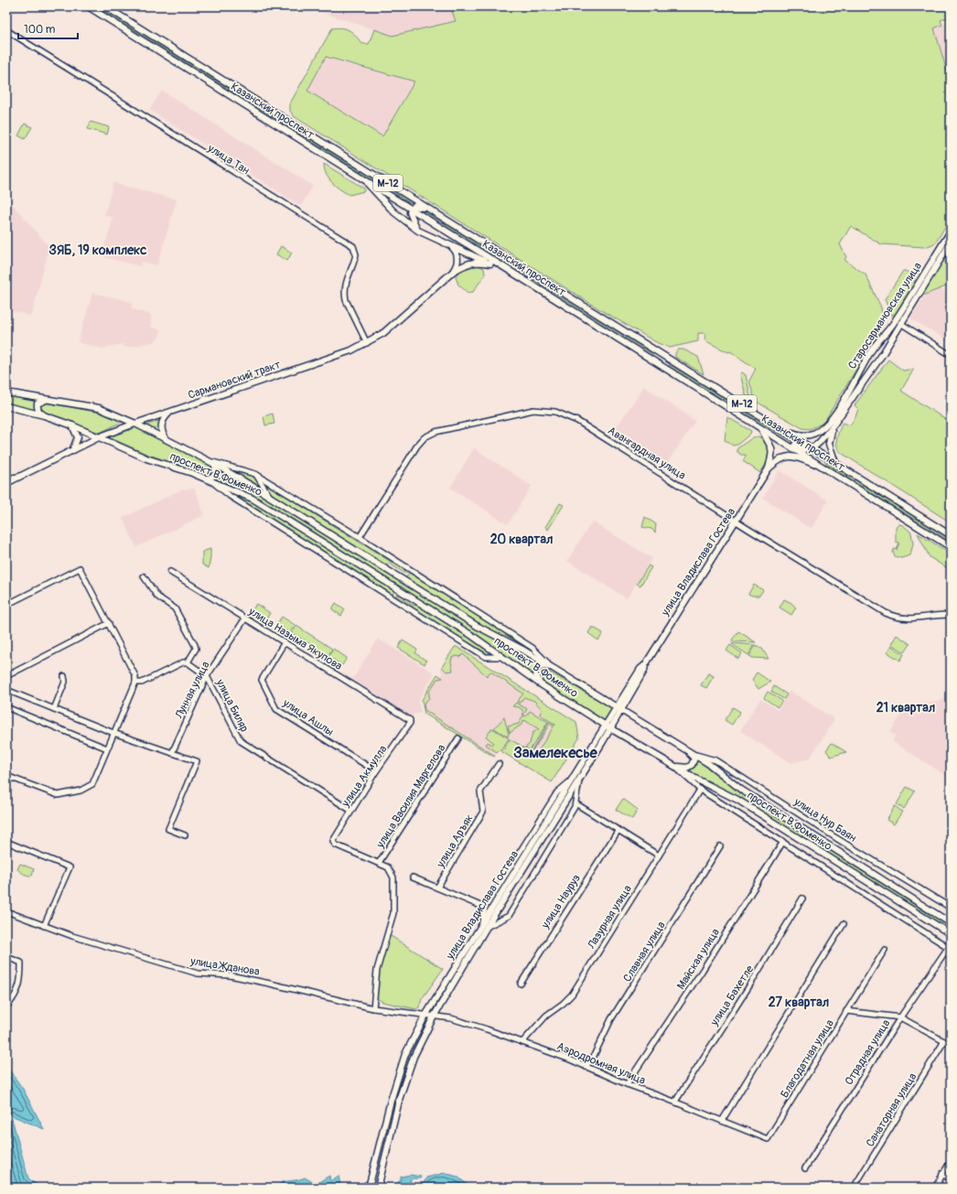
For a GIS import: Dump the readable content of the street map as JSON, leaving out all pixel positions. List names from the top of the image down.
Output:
{
  "streets": {
    "main road": [
      "Казанский проспект",
      "М-12",
      "Старосармановская улица",
      "Сармановский тракт",
      "проспект В.Фоменко",
      "улица Владислава Гостева"
    ],
    "street": [
      "улица Тан",
      "Авангардная улица",
      "улица Назыма Якупова",
      "Лунная улица",
      "улица Биляр",
      "улица Ашлы",
      "улица Акмулла",
      "улица Василия Маргелова",
      "улица Нур Баян",
      "улица Аръяк",
      "улица Науруз",
      "Лазурная улица",
      "Славная улица",
      "Майская улица",
      "улица Жданова",
      "улица Бахетле",
      "Отрадная улица",
      "Благодатная улица",
      "Аэродромная улица",
      "Санаторная улица"
    ]
  },
  "crossings": [
    ["Казанский проспект", "Старосармановская улица"],
    ["Казанский проспект", "улица Владислава Гостева"],
    ["улица Тан", "Сармановский тракт"],
    ["Сармановский тракт", "проспект В.Фоменко"],
    ["Авангардная улица", "улица Владислава Гостева"],
    ["проспект В.Фоменко", "улица Владислава Гостева"],
    ["проспект В.Фоменко", "улица Нур Баян"],
    ["улица Владислава Гостева", "улица Жданова"],
    ["улица Владислава Гостева", "Аэродромная улица"],
    ["улица Назыма Якупова", "Лунная улица"],
    ["улица Назыма Якупова", "улица Ашлы"],
    ["улица Назыма Якупова", "улица Акмулла"],
    ["Лунная улица", "улица Биляр"],
    ["улица Биляр", "улица Акмулла"],
    ["улица Ашлы", "улица Акмулла"],
    ["улица Акмулла", "улица Василия Маргелова"],
    ["Лазурная улица", "Аэродромная улица"],
    ["Славная улица", "Аэродромная улица"],
    ["Майская улица", "Аэродромная улица"],
    ["улица Жданова", "Аэродромная улица"],
    ["улица Бахетле", "Аэродромная улица"],
    ["Благодатная улица", "Аэродромная улица"]
  ],
  "districts": [
    "ЗЯБ, 19 комплекс",
    "20 квартал",
    "21 квартал",
    "Замелекесье",
    "27 квартал"
  ],
  "scale_bar": "100 m"
}
